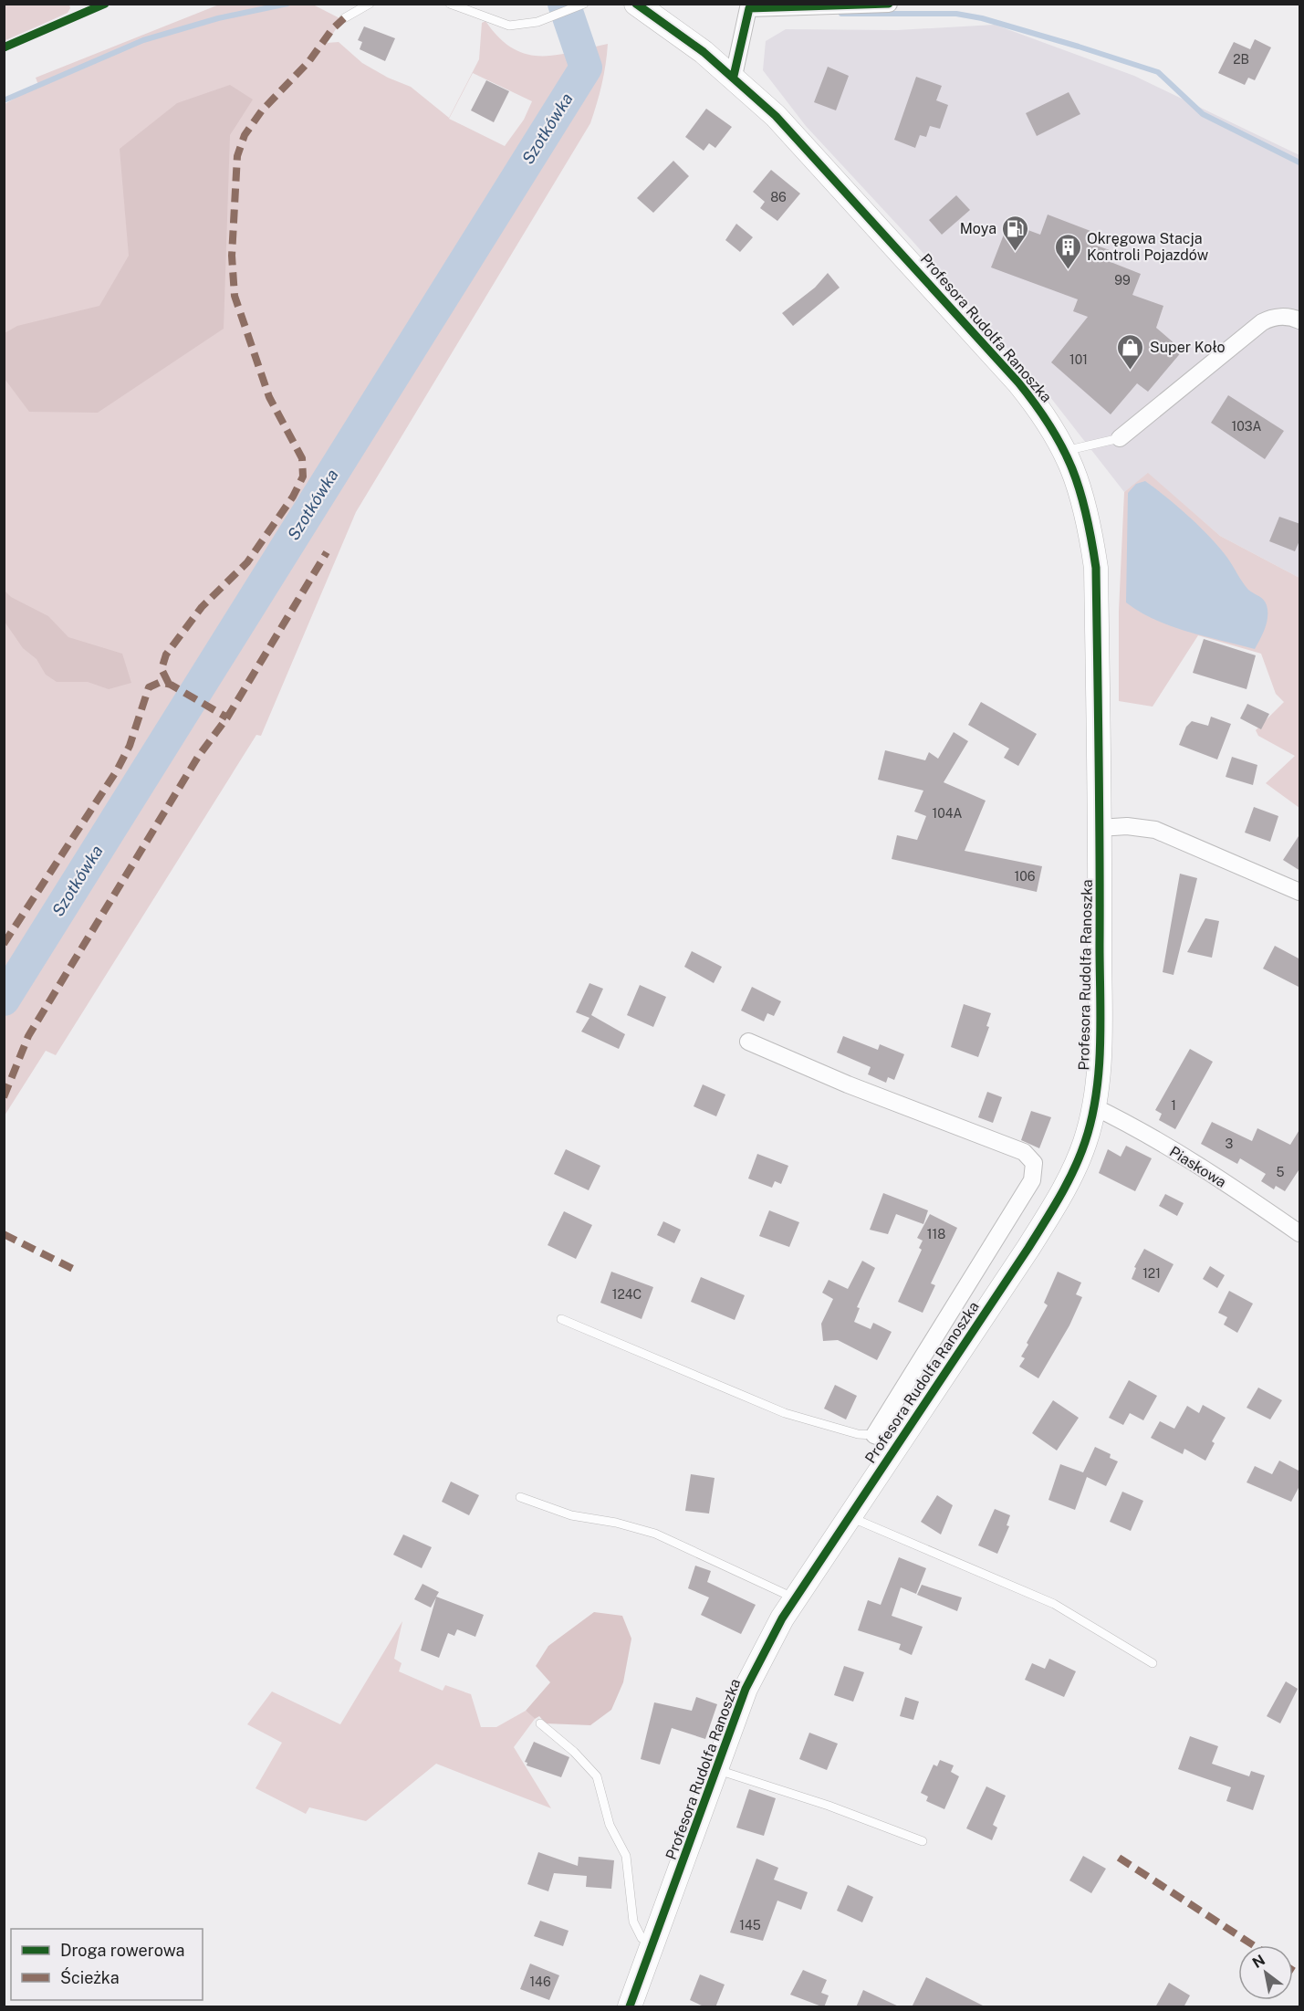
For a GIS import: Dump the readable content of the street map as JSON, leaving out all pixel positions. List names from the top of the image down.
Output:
{
  "streets": {
    "street": ["Profesora Rudolfa Ranoszka", "Piaskowa"]
  },
  "crossings": [
    ["Profesora Rudolfa Ranoszka", "Piaskowa"]
  ],
  "water": ["Szotkówka"],
  "places": {
    "fuel station": ["Moya"],
    "building": ["Okręgowa Stacja Kontroli Pojazdów"],
    "shop": ["Super Koło"]
  },
  "house_numbers": [
    "2B",
    "86",
    "99",
    "101",
    "103A",
    "104A",
    "106",
    "1",
    "3",
    "5",
    "118",
    "121",
    "124C",
    "145",
    "146"
  ],
  "legend": ["Droga rowerowa", "Ścieżka"],
  "north": "top left"
}
